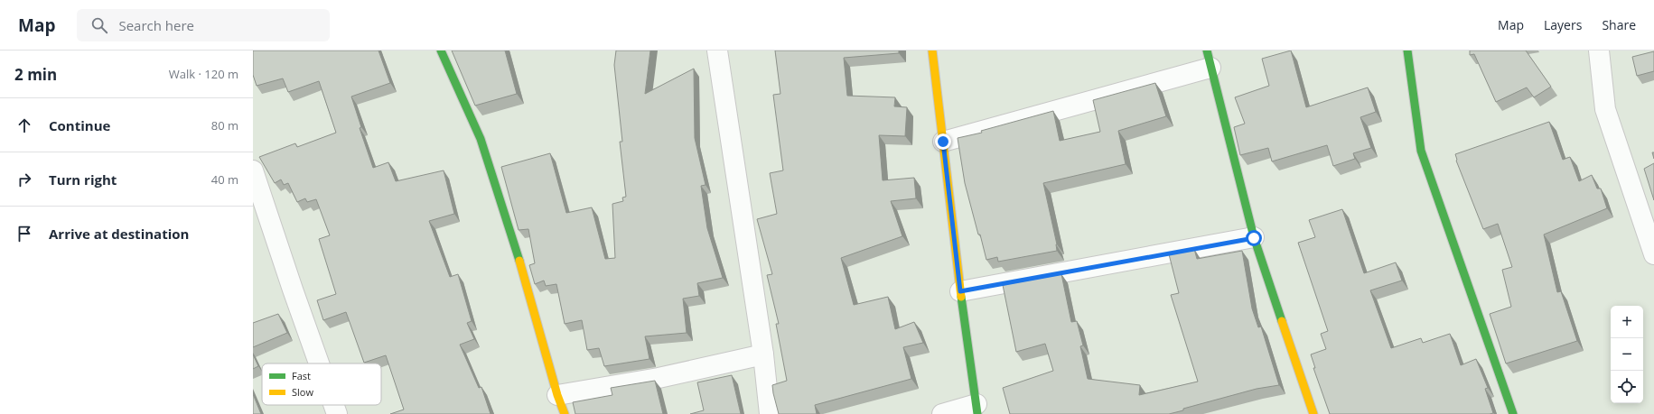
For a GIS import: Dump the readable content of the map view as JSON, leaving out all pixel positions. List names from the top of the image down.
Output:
{
  "legend": ["Fast", "Slow"],
  "page": {
    "header": "Map",
    "search": "Search here",
    "nav": ["Map", "Layers", "Share"],
    "heading": ["2 min", "Walk · 120 m"],
    "list": [
      ["Continue", "80 m"],
      ["Turn right", "40 m"],
      "Arrive at destination"
    ],
    "map_buttons": ["+", "−"]
  }
}
